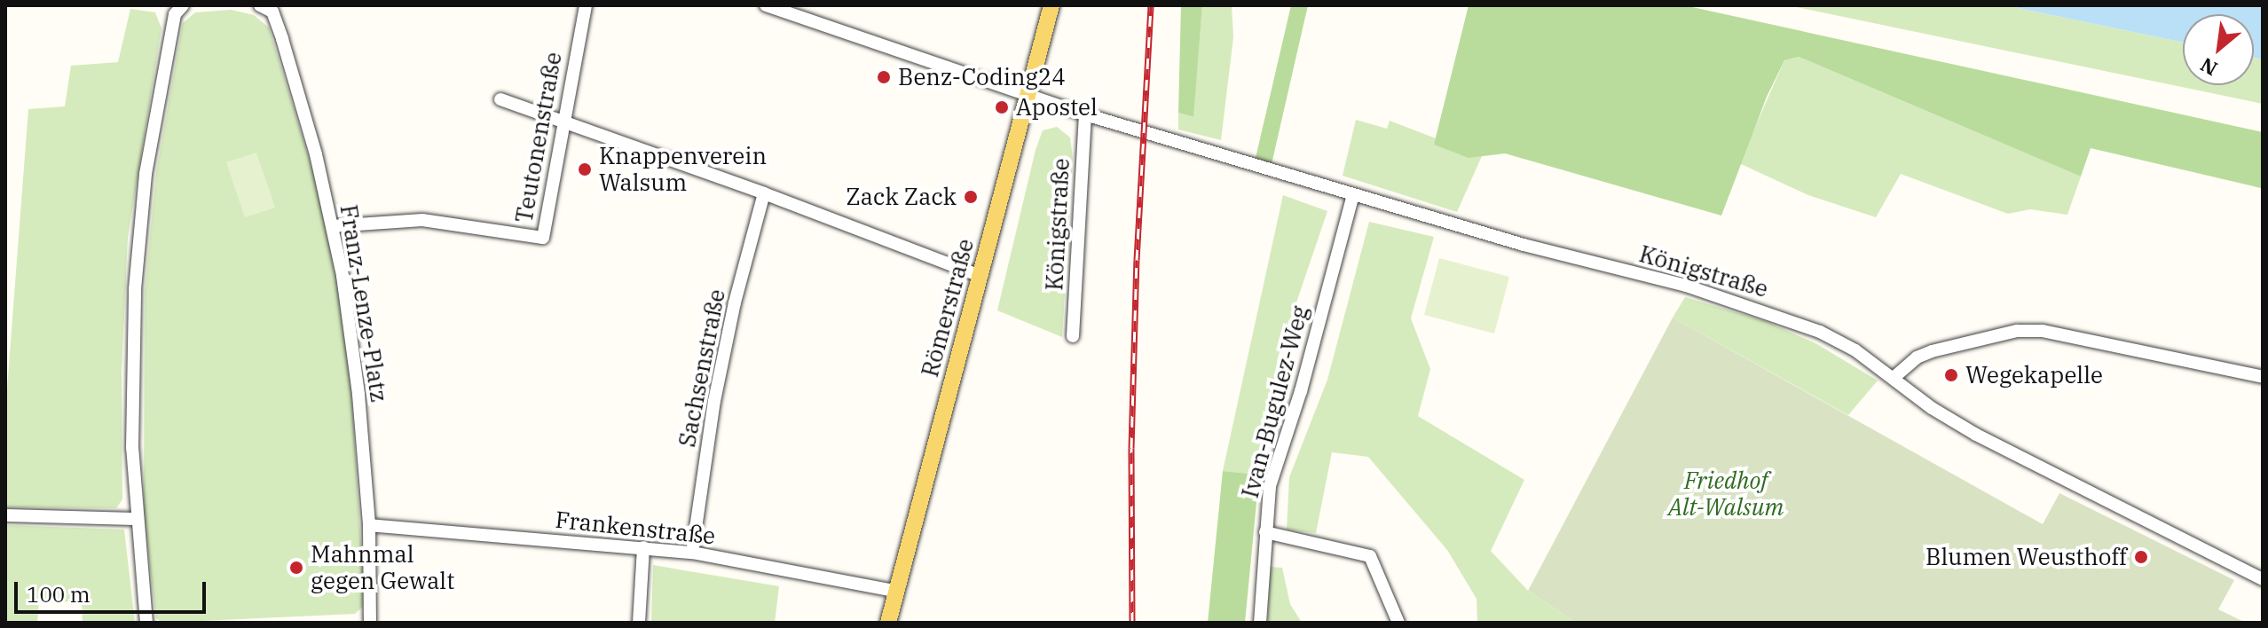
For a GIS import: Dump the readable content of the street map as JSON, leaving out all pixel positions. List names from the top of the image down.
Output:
{
  "streets": {
    "main road": ["Römerstraße"],
    "street": [
      "Teutonenstraße",
      "Königstraße",
      "Franz-Lenze-Platz",
      "Sachsenstraße",
      "Ivan-Bugulez-Weg",
      "Frankenstraße"
    ]
  },
  "crossings": [
    ["Teutonenstraße", "Franz-Lenze-Platz"],
    ["Königstraße", "Römerstraße"],
    ["Königstraße", "Ivan-Bugulez-Weg"],
    ["Franz-Lenze-Platz", "Frankenstraße"],
    ["Römerstraße", "Frankenstraße"],
    ["Sachsenstraße", "Frankenstraße"]
  ],
  "parks": ["Friedhof Alt-Walsum"],
  "places": [
    "Benz-Coding24",
    "Apostel",
    "Knappenverein Walsum",
    "Zack Zack",
    "Wegekapelle",
    "Blumen Weusthoff",
    "Mahnmal gegen Gewalt"
  ],
  "scale_bar": "100 m",
  "north": "bottom left"
}
